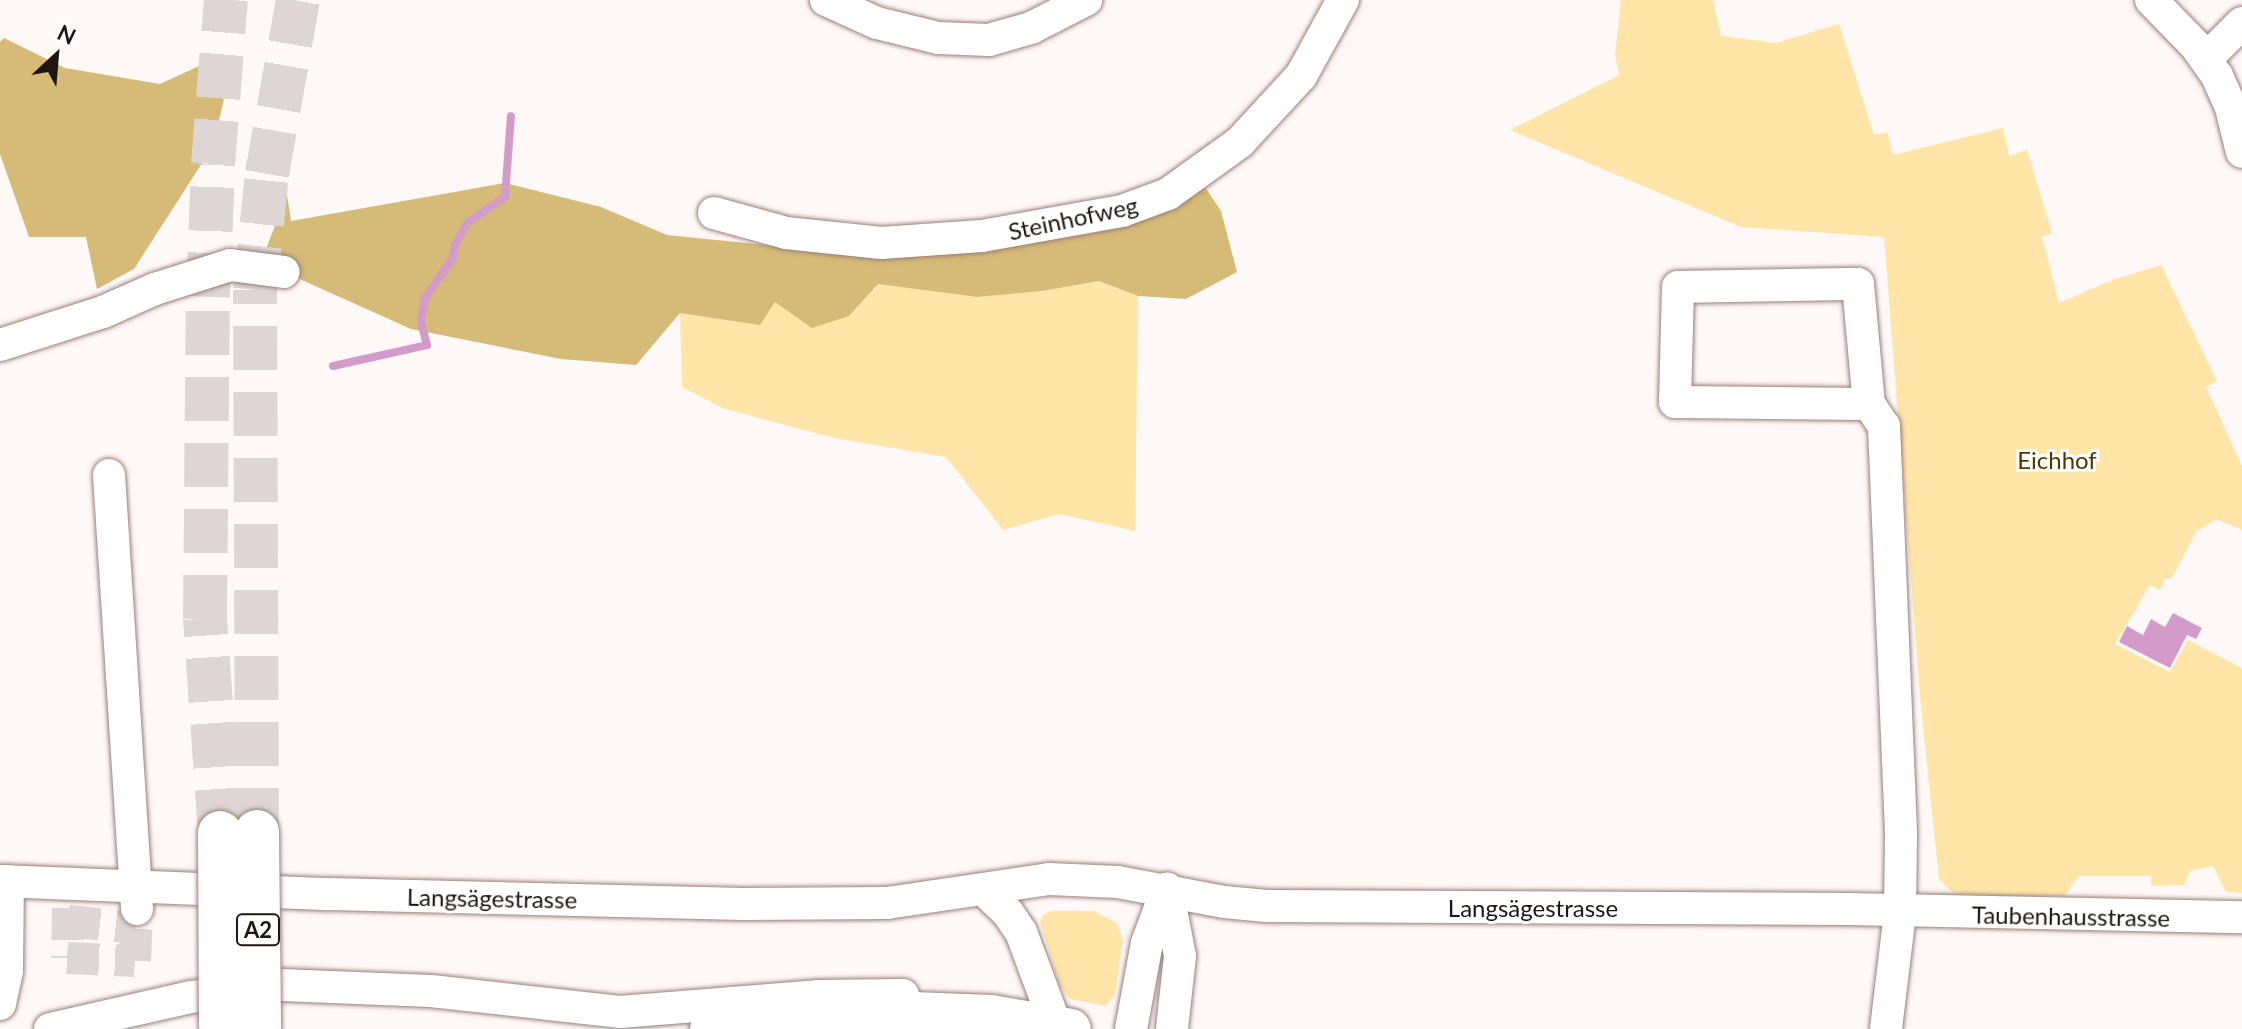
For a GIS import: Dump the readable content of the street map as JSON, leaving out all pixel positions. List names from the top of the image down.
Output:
{
  "streets": {
    "highway": ["A2"],
    "street": ["Steinhofweg", "Langsägestrasse", "Taubenhausstrasse"]
  },
  "crossings": [
    ["Langsägestrasse", "Taubenhausstrasse"]
  ],
  "parks": ["Eichhof"],
  "north": "top right"
}
